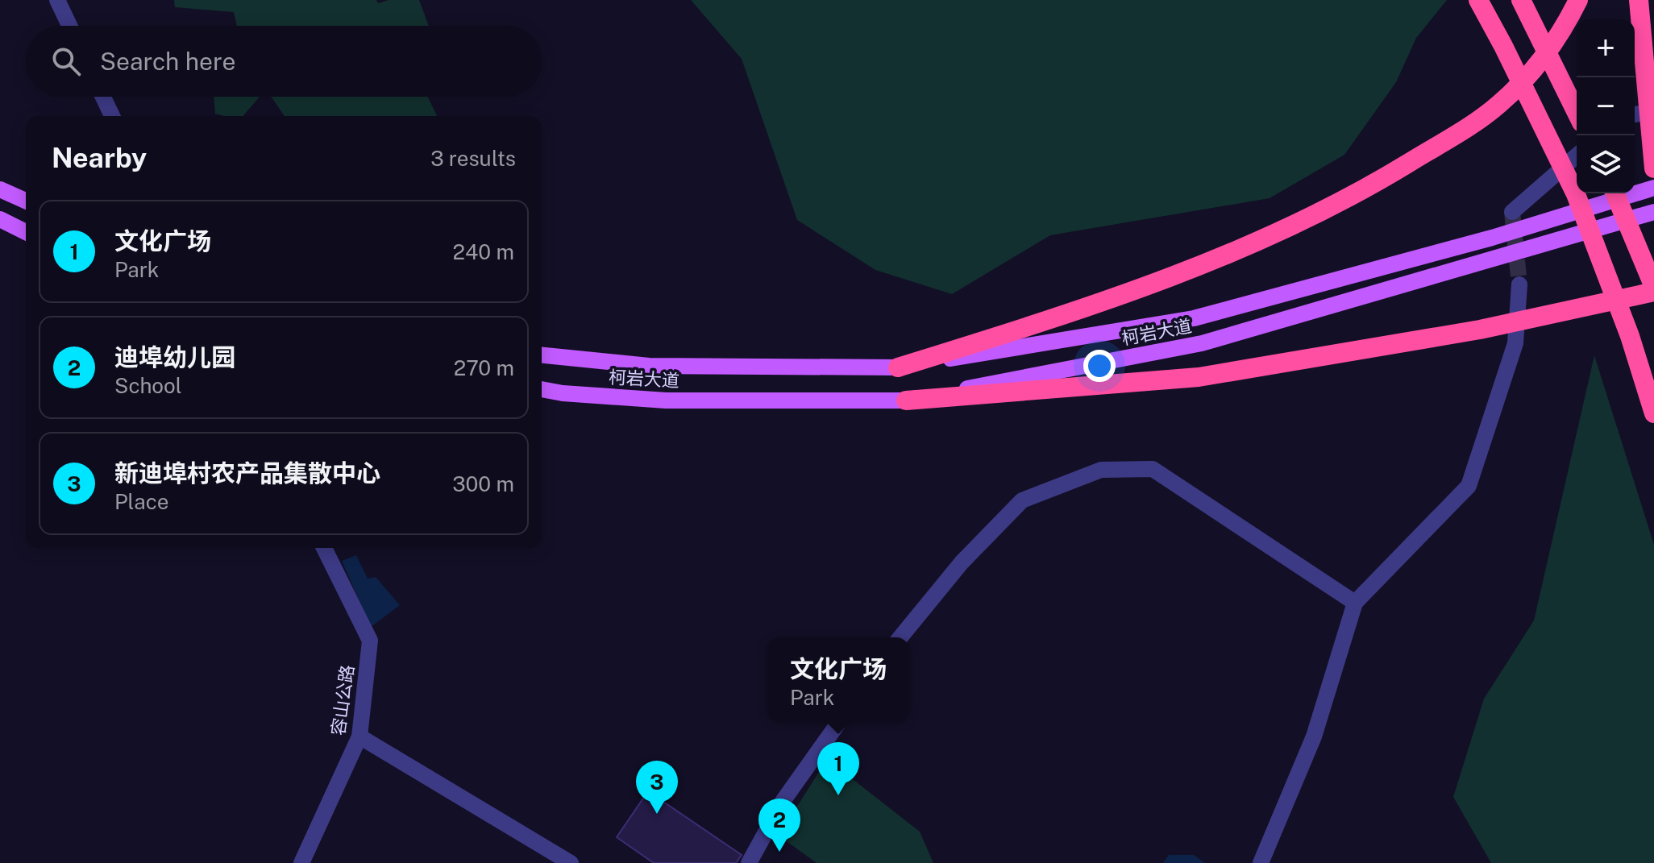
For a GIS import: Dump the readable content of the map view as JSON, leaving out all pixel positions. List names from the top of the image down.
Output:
{
  "streets": {
    "main road": ["柯岩大道"],
    "street": ["容山公路"]
  },
  "page": {
    "map_buttons": ["+", "−"],
    "search": "Search here",
    "heading": ["Nearby", "3 results"],
    "list": [
      {
        "mark": "1",
        "name": "文化广场",
        "note": "Park",
        "value": "240 m"
      },
      {
        "mark": "2",
        "name": "迪埠幼儿园",
        "note": "School",
        "value": "270 m"
      },
      {
        "mark": "3",
        "name": "新迪埠村农产品集散中心",
        "note": "Place",
        "value": "300 m"
      }
    ],
    "popup": ["文化广场", "Park"],
    "pins": ["1", "3", "2"]
  }
}
